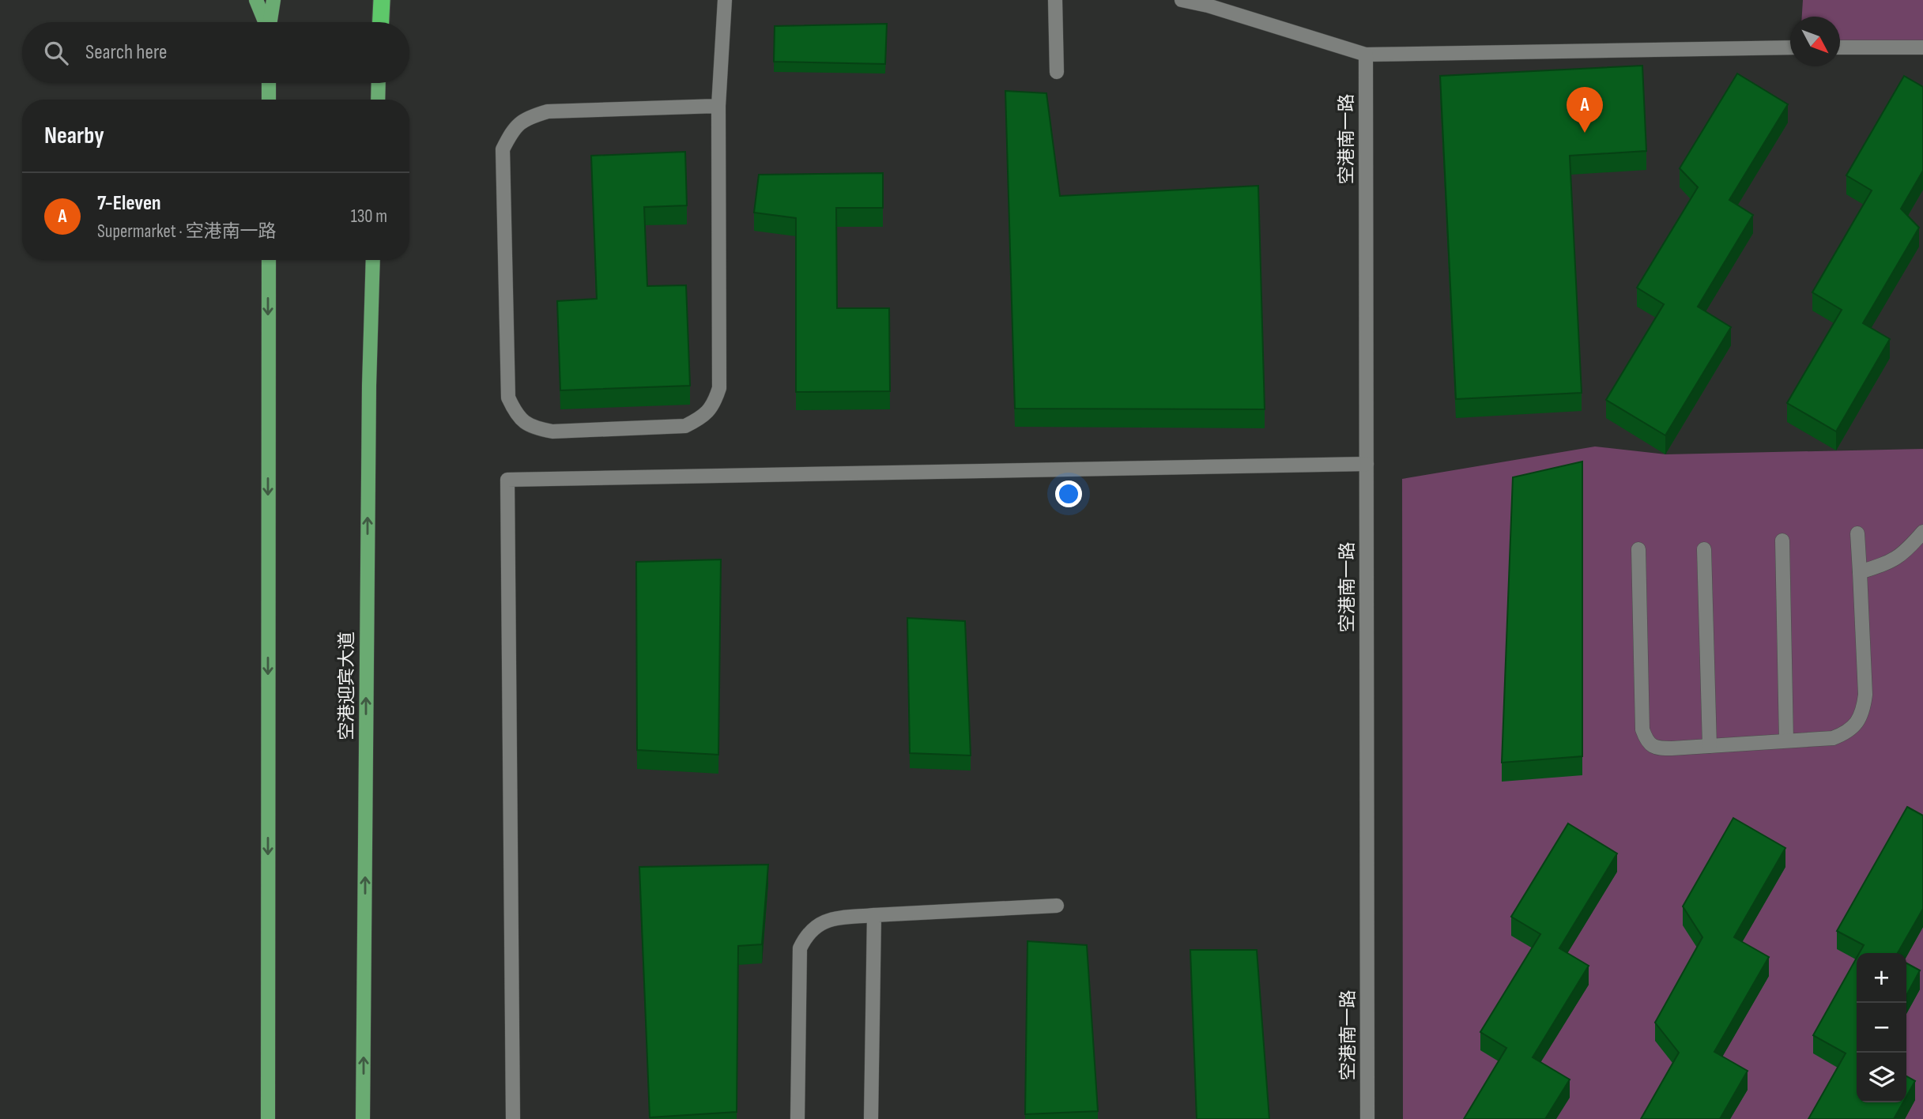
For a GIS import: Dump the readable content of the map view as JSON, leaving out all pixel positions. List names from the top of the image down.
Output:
{
  "streets": {
    "main road": ["空港迎宾大道"],
    "street": ["空港南一路"]
  },
  "north": "bottom right",
  "page": {
    "search": "Search here",
    "pins": "A",
    "heading": "Nearby",
    "list": [
      {
        "mark": "A",
        "name": "7-Eleven",
        "note": "Supermarket · 空港南一路",
        "value": "130 m"
      }
    ],
    "map_buttons": ["+", "−"]
  }
}
